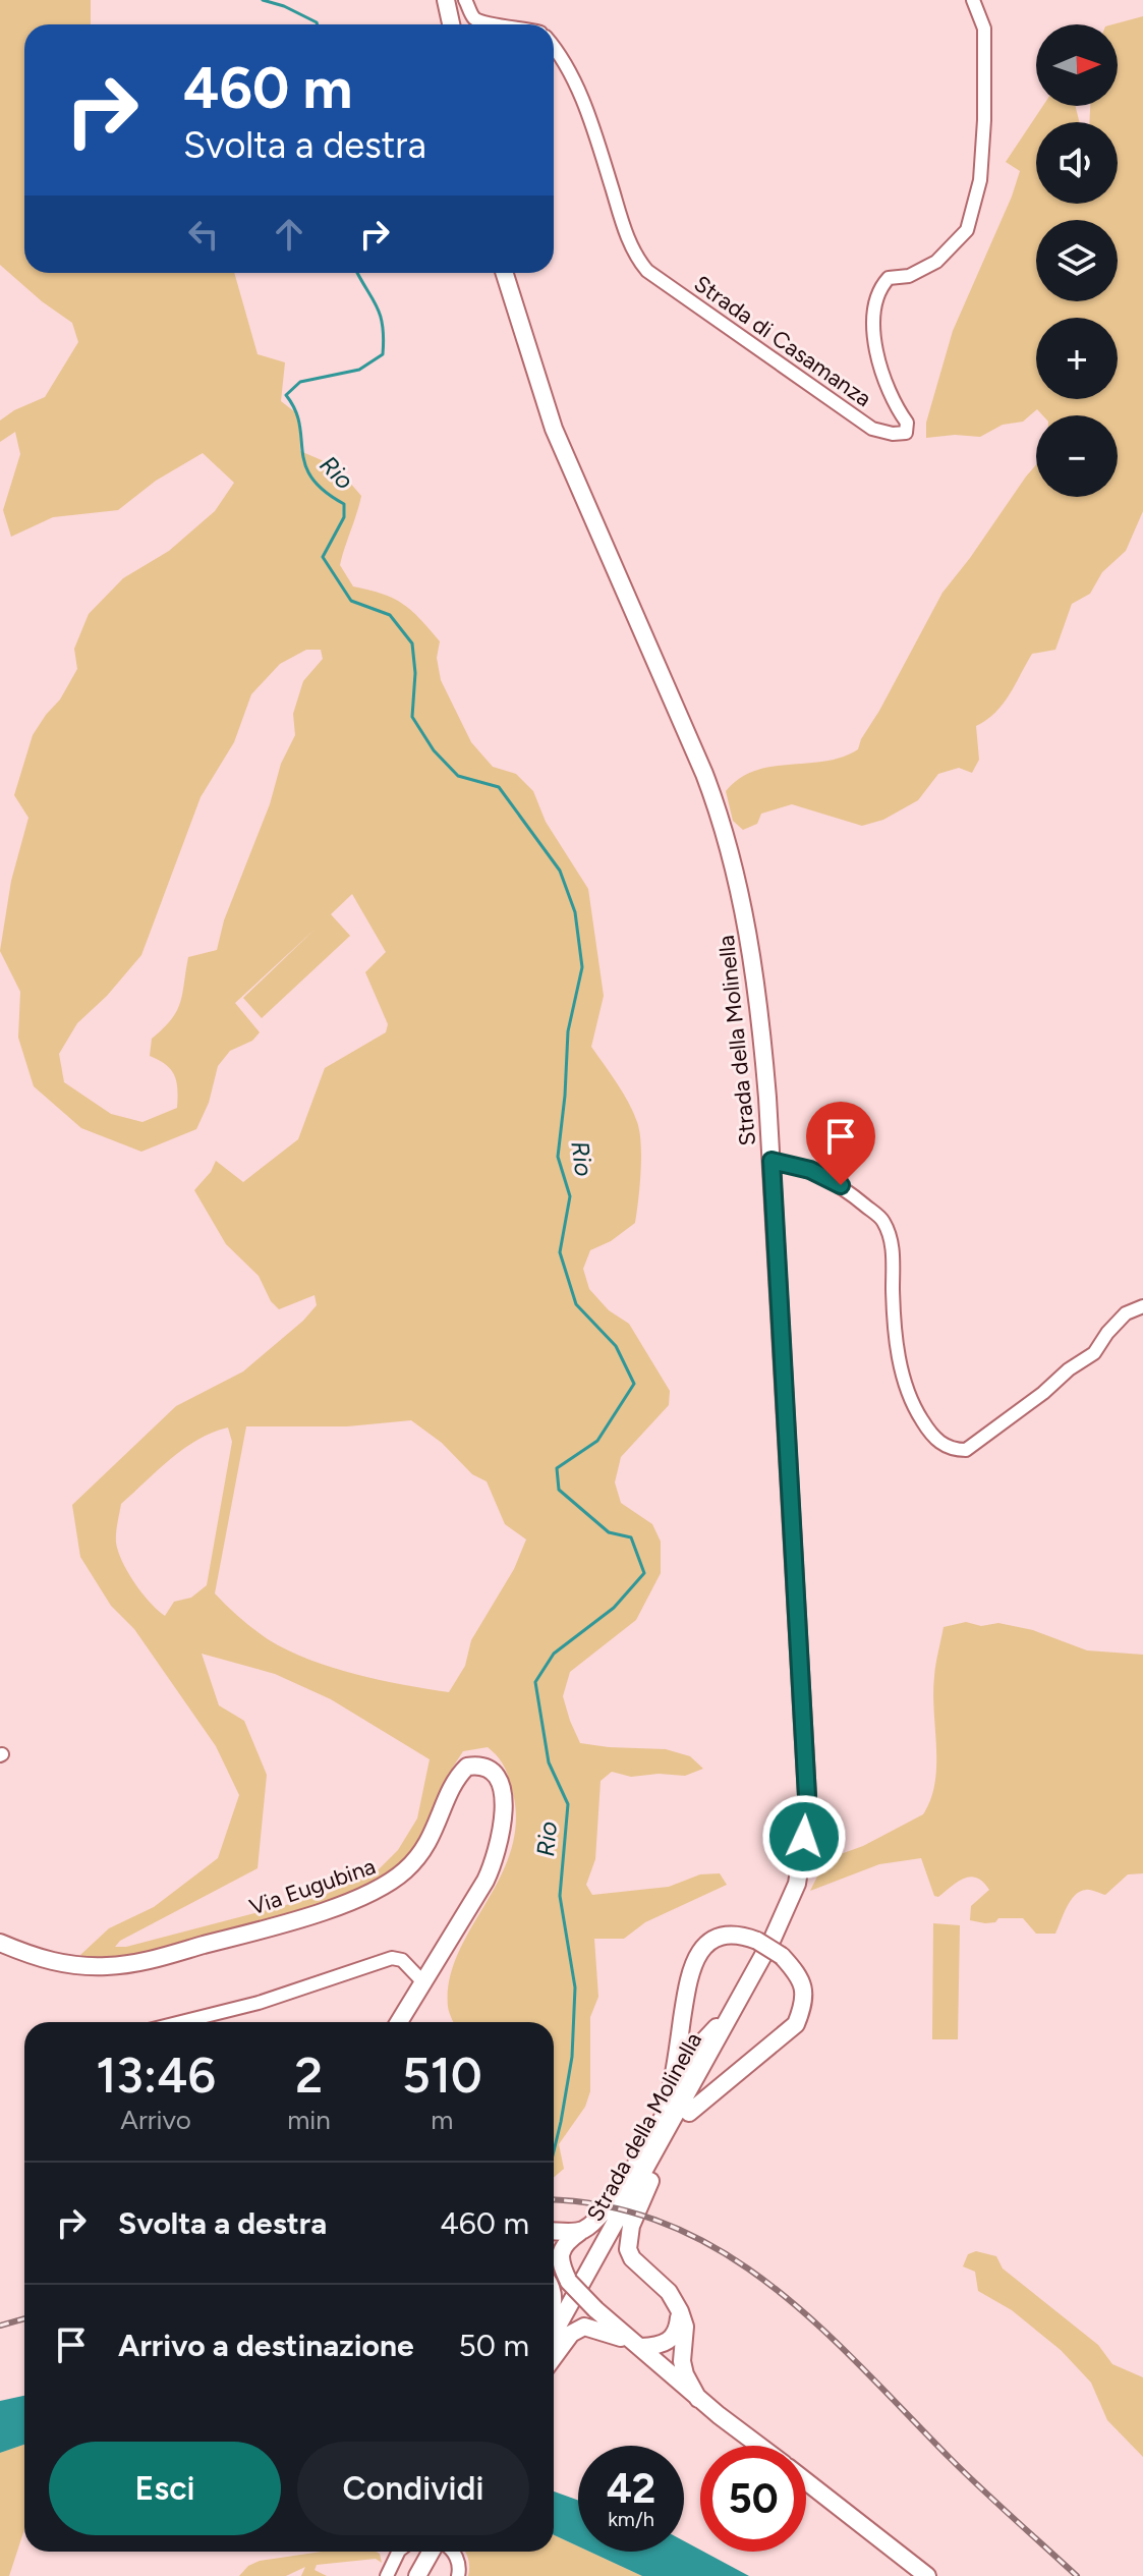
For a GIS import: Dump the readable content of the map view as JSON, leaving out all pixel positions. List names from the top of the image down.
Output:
{
  "streets": {
    "street": ["Strada di Casamanza", "Strada della Molinella", "Via Eugubina"]
  },
  "water": ["Rio"],
  "north": "right",
  "page": {
    "map_buttons": ["+", "−"],
    "turn": ["460 m", "Svolta a destra"],
    "eta": [
      "13:46",
      "Arrivo",
      "2",
      "min",
      "510",
      "m"
    ],
    "list": [
      {
        "name": "Svolta a destra",
        "value": "460 m"
      },
      {
        "name": "Arrivo a destinazione",
        "value": "50 m"
      }
    ],
    "buttons": ["Esci", "Condividi"],
    "speed": "42 km/h",
    "limit": "50"
  }
}
